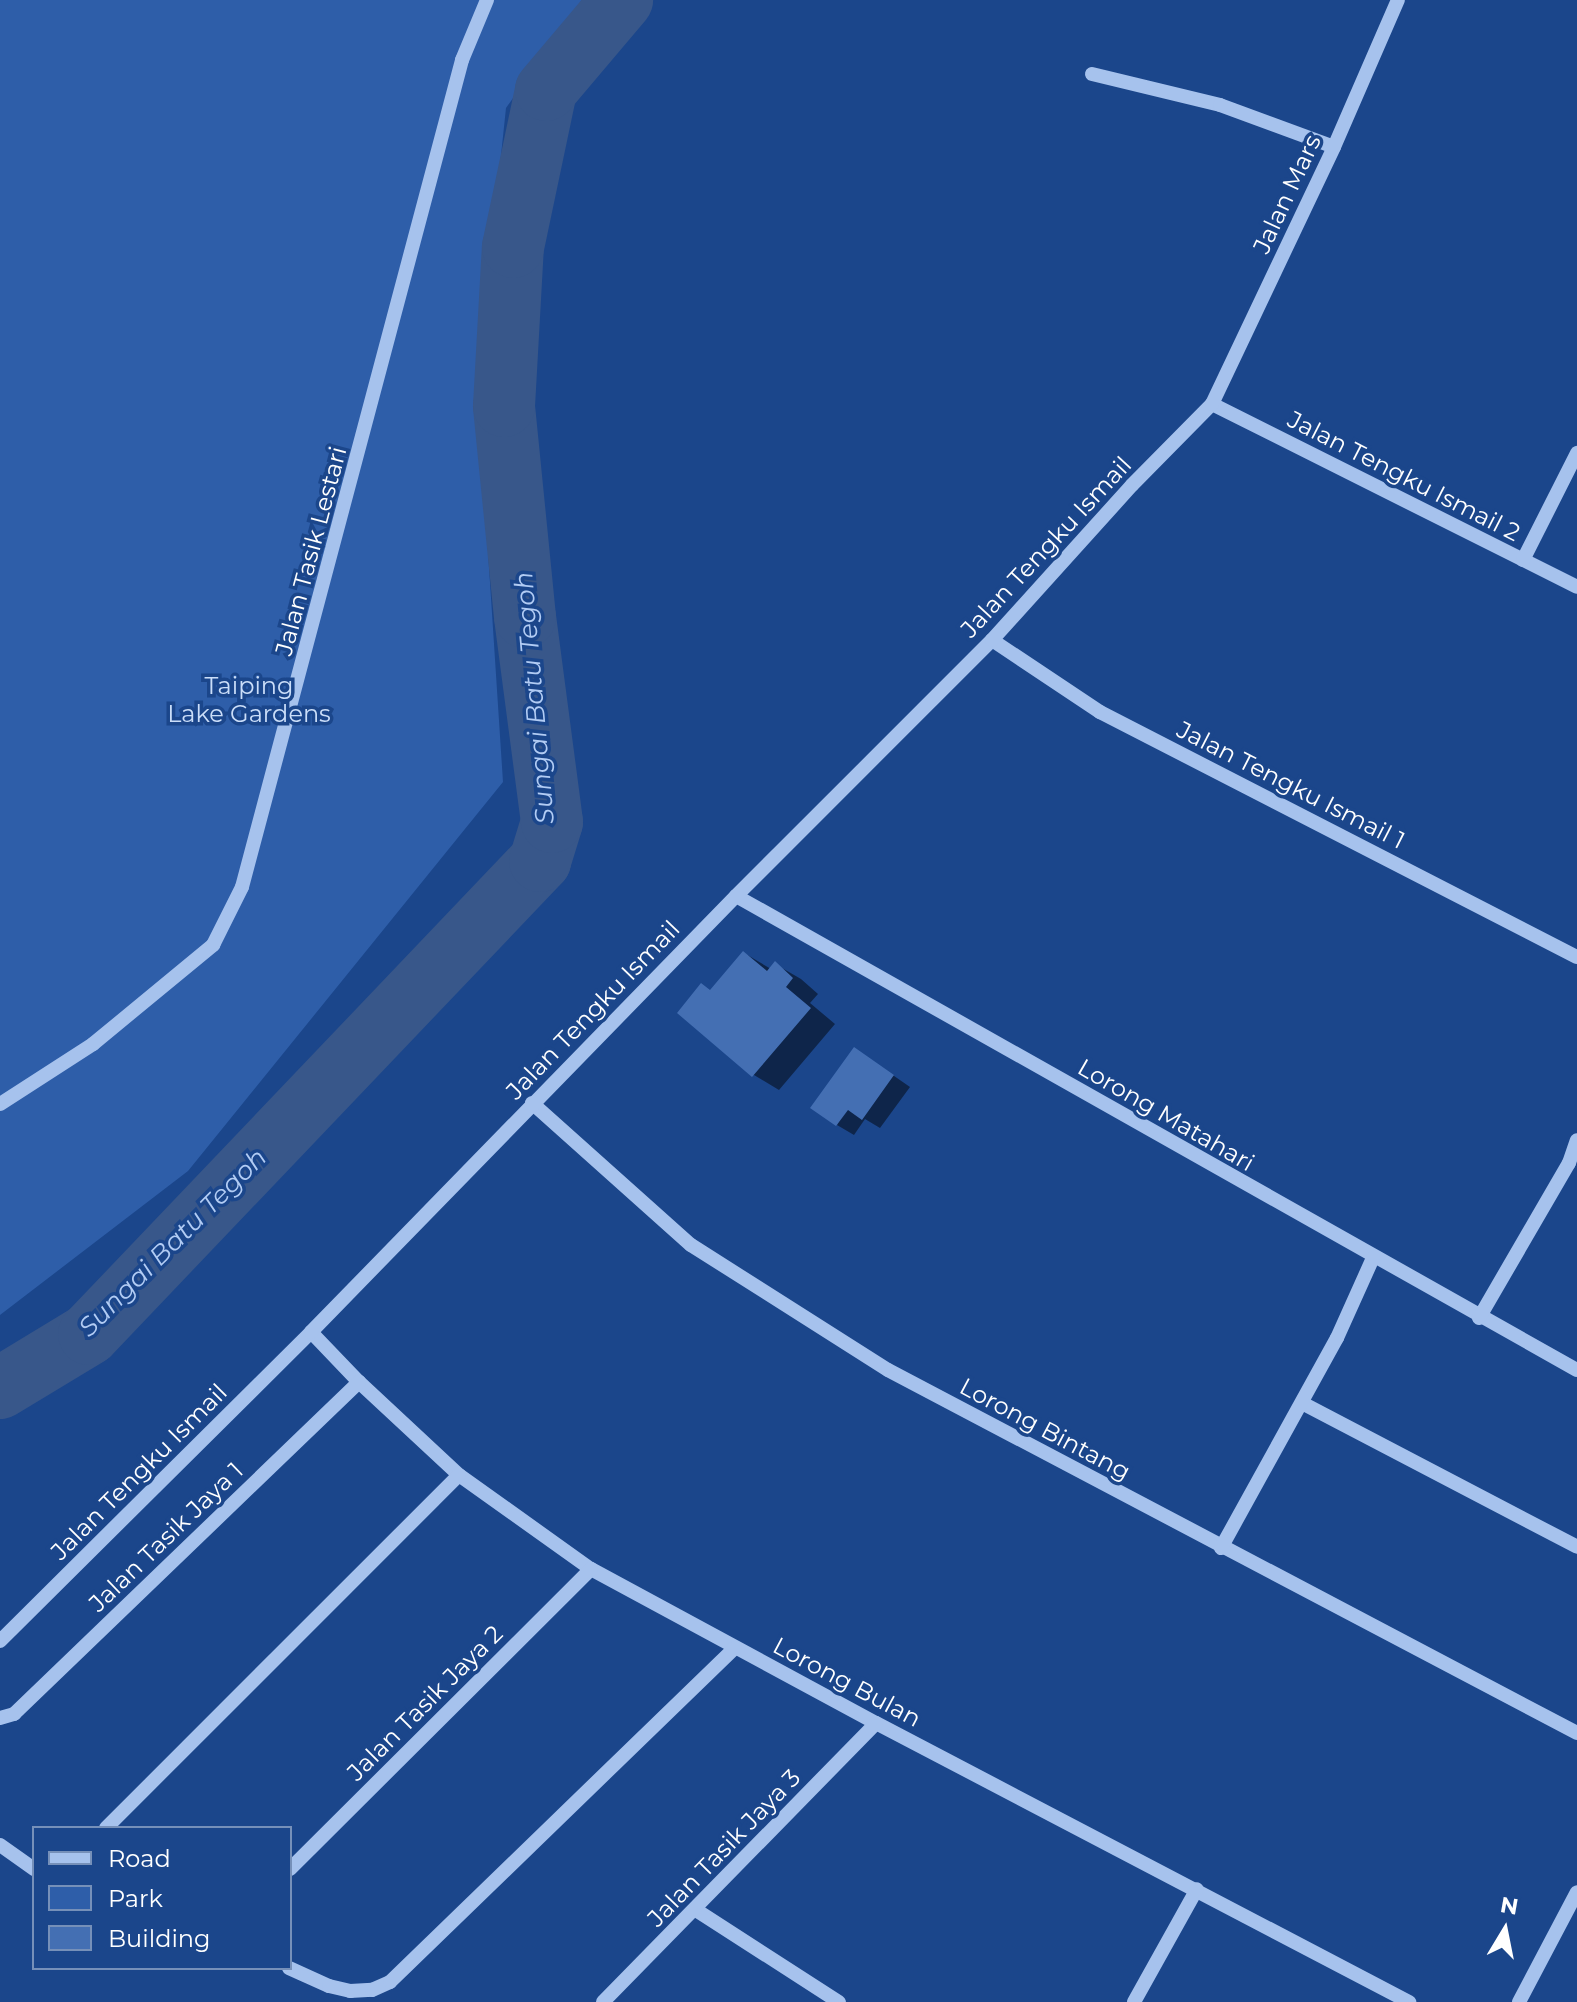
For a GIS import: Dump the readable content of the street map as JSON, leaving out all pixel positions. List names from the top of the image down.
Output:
{
  "streets": {
    "street": [
      "Jalan Mars",
      "Jalan Tengku Ismail 2",
      "Jalan Tengku Ismail",
      "Jalan Tasik Lestari",
      "Jalan Tengku Ismail 1",
      "Lorong Matahari",
      "Lorong Bintang",
      "Jalan Tasik Jaya 1",
      "Lorong Bulan",
      "Jalan Tasik Jaya 2",
      "Jalan Tasik Jaya 3"
    ]
  },
  "crossings": [
    ["Jalan Mars", "Jalan Tengku Ismail 2"],
    ["Jalan Mars", "Jalan Tengku Ismail"],
    ["Jalan Tengku Ismail 2", "Jalan Tengku Ismail"],
    ["Jalan Tengku Ismail", "Jalan Tengku Ismail 1"],
    ["Jalan Tengku Ismail", "Lorong Matahari"],
    ["Jalan Tengku Ismail", "Lorong Bintang"],
    ["Jalan Tengku Ismail", "Lorong Bulan"],
    ["Jalan Tasik Jaya 1", "Lorong Bulan"],
    ["Lorong Bulan", "Jalan Tasik Jaya 2"],
    ["Lorong Bulan", "Jalan Tasik Jaya 3"]
  ],
  "water": ["Sungai Batu Tegoh"],
  "parks": ["Taiping Lake Gardens"],
  "legend": ["Road", "Park", "Building"],
  "north": "top"
}
